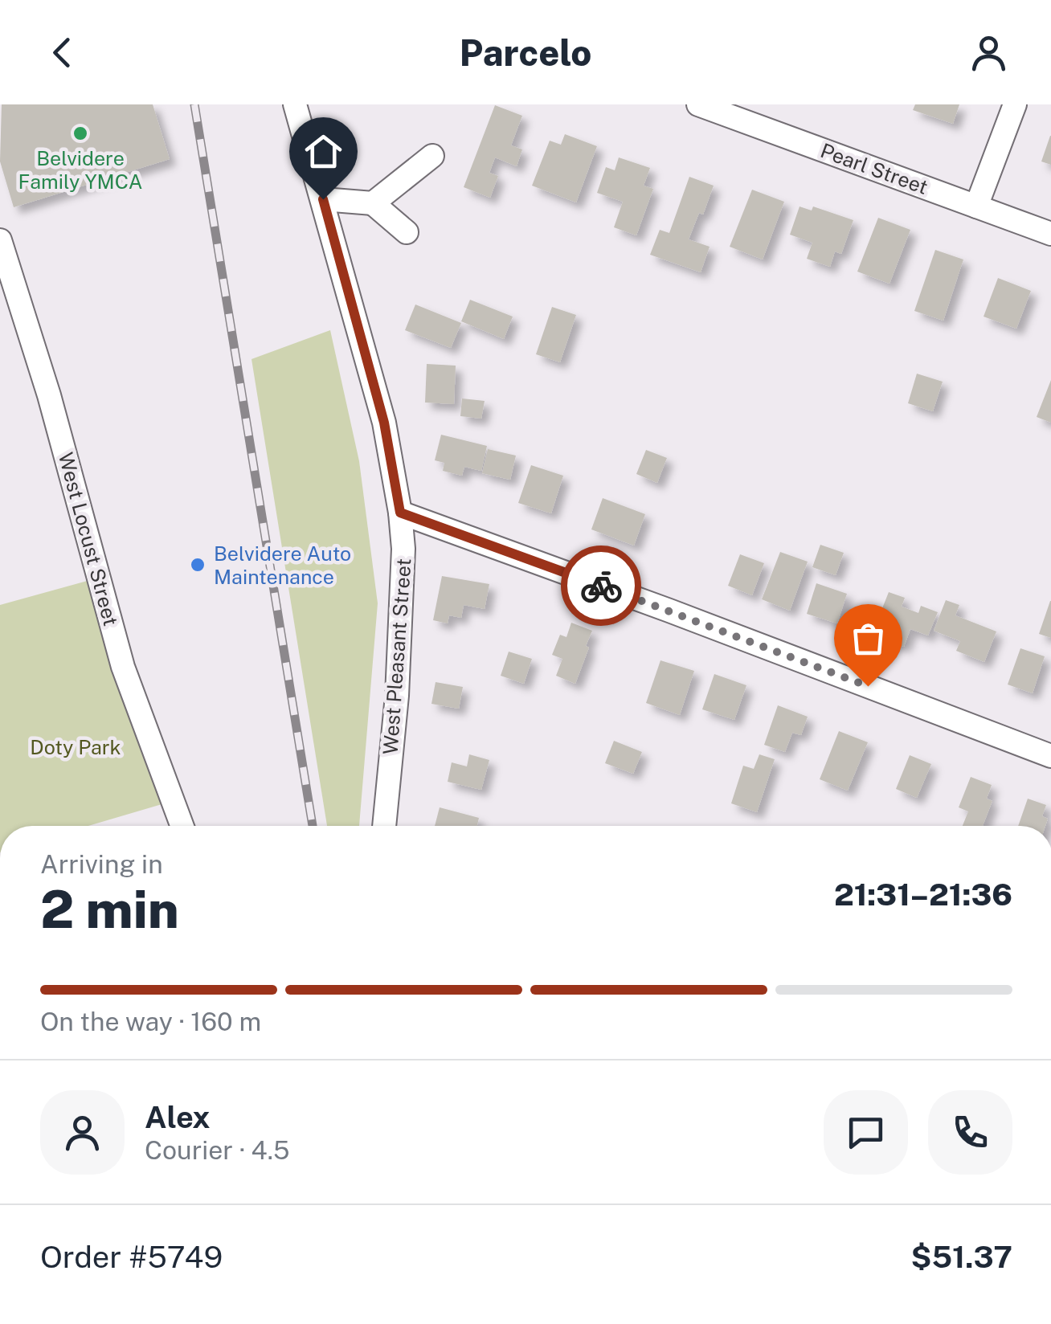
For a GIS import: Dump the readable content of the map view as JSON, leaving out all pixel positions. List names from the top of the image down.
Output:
{
  "streets": {
    "street": ["Pearl Street", "West Locust Street", "West Pleasant Street"]
  },
  "parks": ["Doty Park"],
  "places": ["Belvidere Family YMCA", "Belvidere Auto Maintenance"],
  "page": {
    "header": "Parcelo",
    "heading": ["2 min", "Arriving in", "21:31–21:36"],
    "panel": [
      "Alex",
      "Courier · 4.5",
      "Order #5749",
      "$51.37"
    ],
    "bar": "On the way · 160 m"
  }
}
